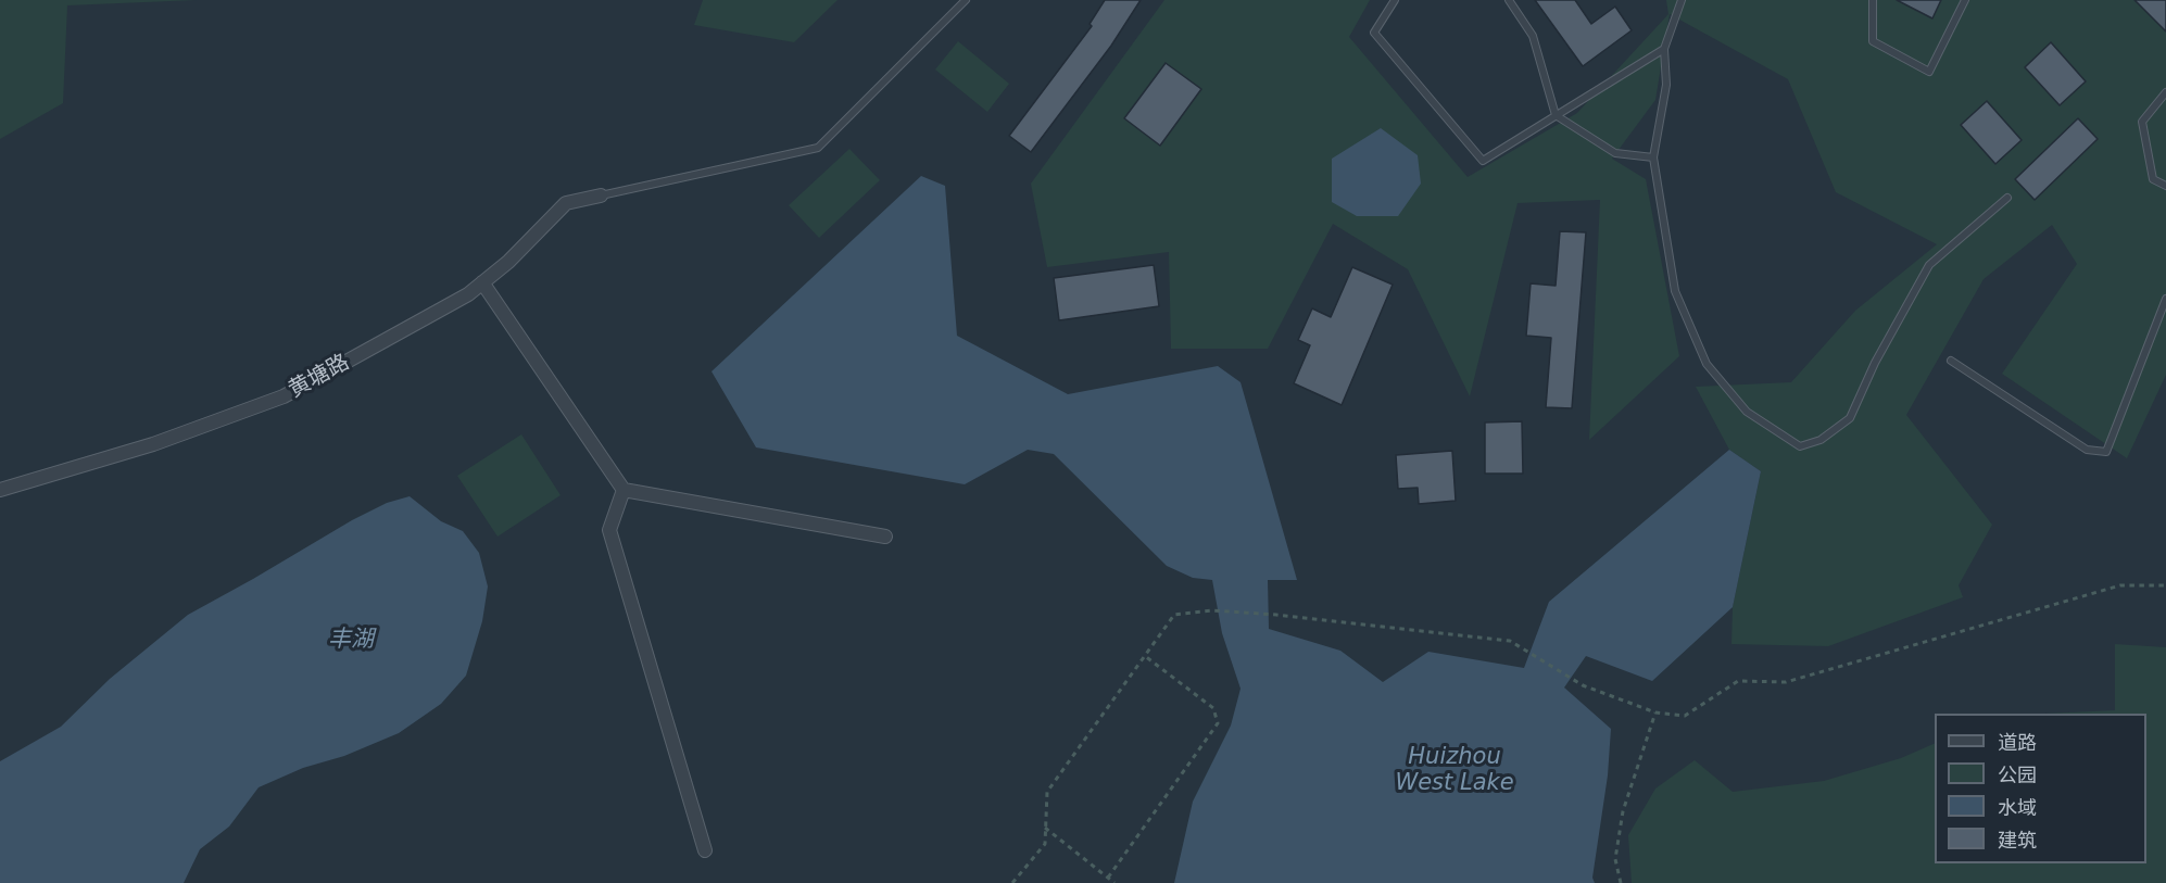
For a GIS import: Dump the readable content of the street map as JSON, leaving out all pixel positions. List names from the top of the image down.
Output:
{
  "streets": {
    "street": ["黄塘路"]
  },
  "water": ["丰湖", "Huizhou West Lake"],
  "legend": [
    "道路",
    "公园",
    "水域",
    "建筑"
  ]
}
